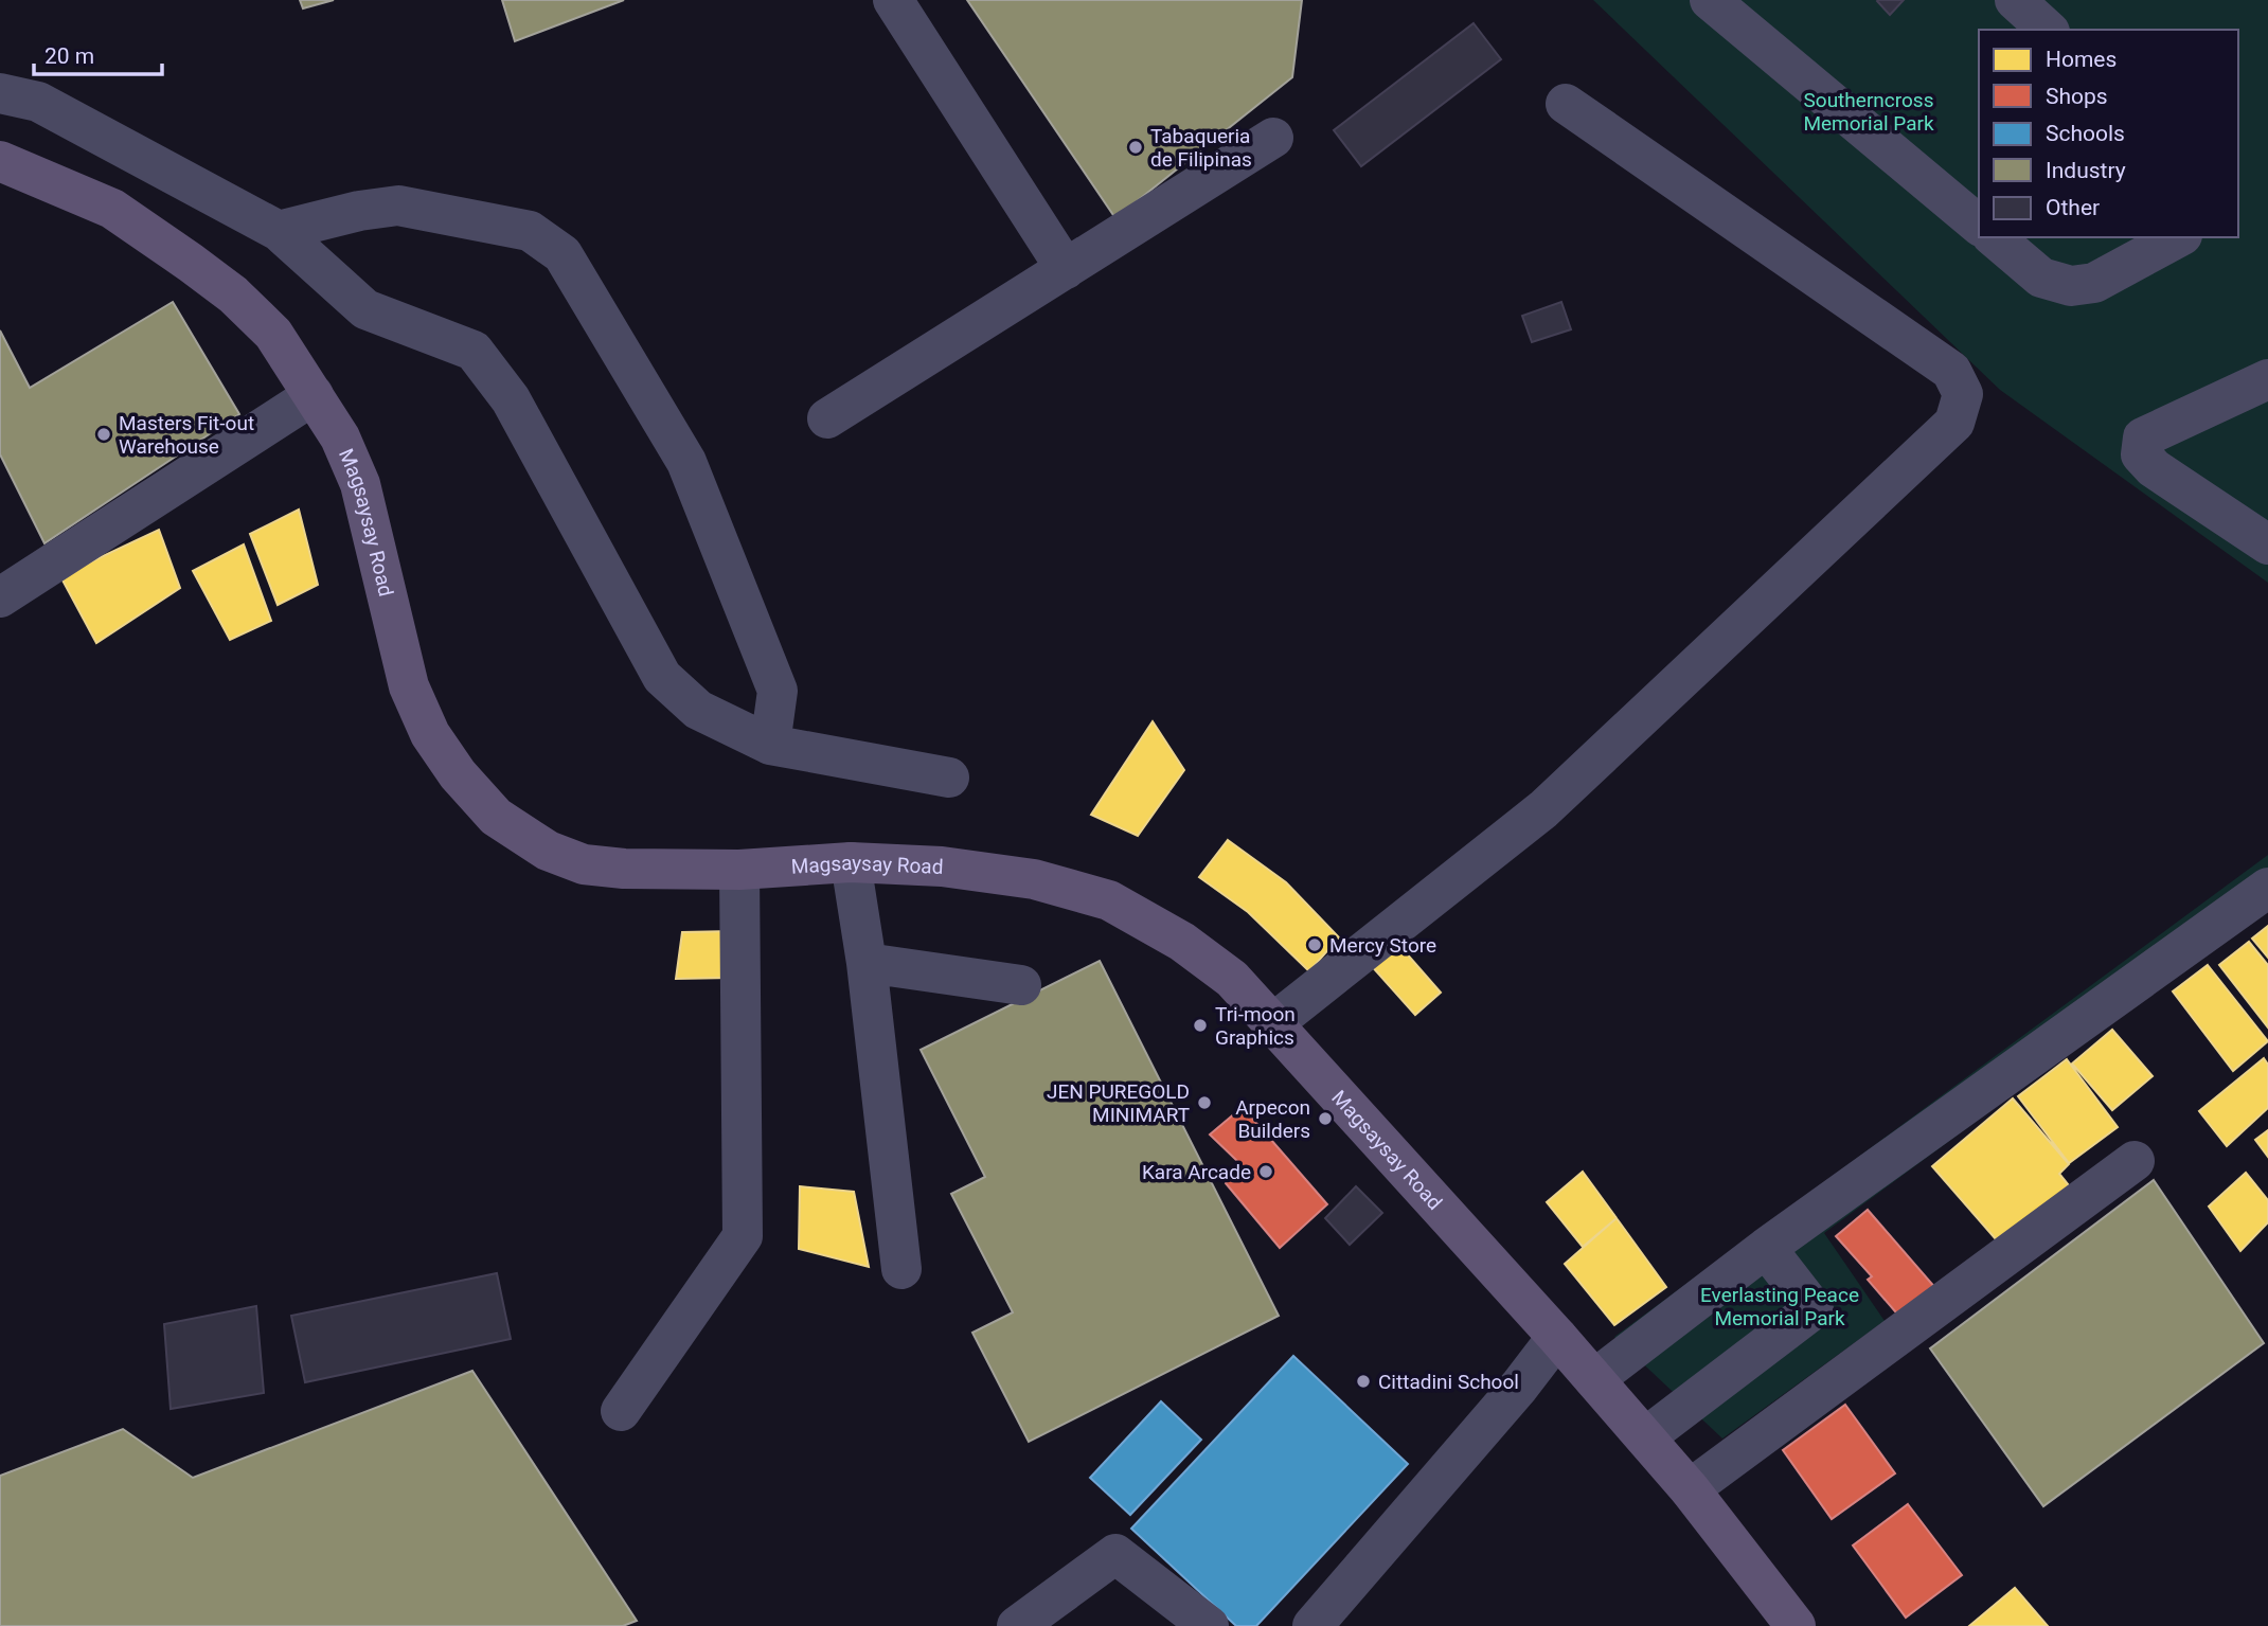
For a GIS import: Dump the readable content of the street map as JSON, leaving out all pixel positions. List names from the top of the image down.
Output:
{
  "streets": {
    "main road": ["Magsaysay Road"]
  },
  "parks": ["Southerncross Memorial Park", "Everlasting Peace Memorial Park"],
  "places": [
    "Tabaqueria de Filipinas",
    "Masters Fit-out Warehouse",
    "Mercy Store",
    "Tri-moon Graphics",
    "JEN PUREGOLD MINIMART",
    "Arpecon Builders",
    "Kara Arcade",
    "Cittadini School"
  ],
  "legend": [
    "Homes",
    "Shops",
    "Schools",
    "Industry",
    "Other"
  ],
  "scale_bar": "20 m"
}
